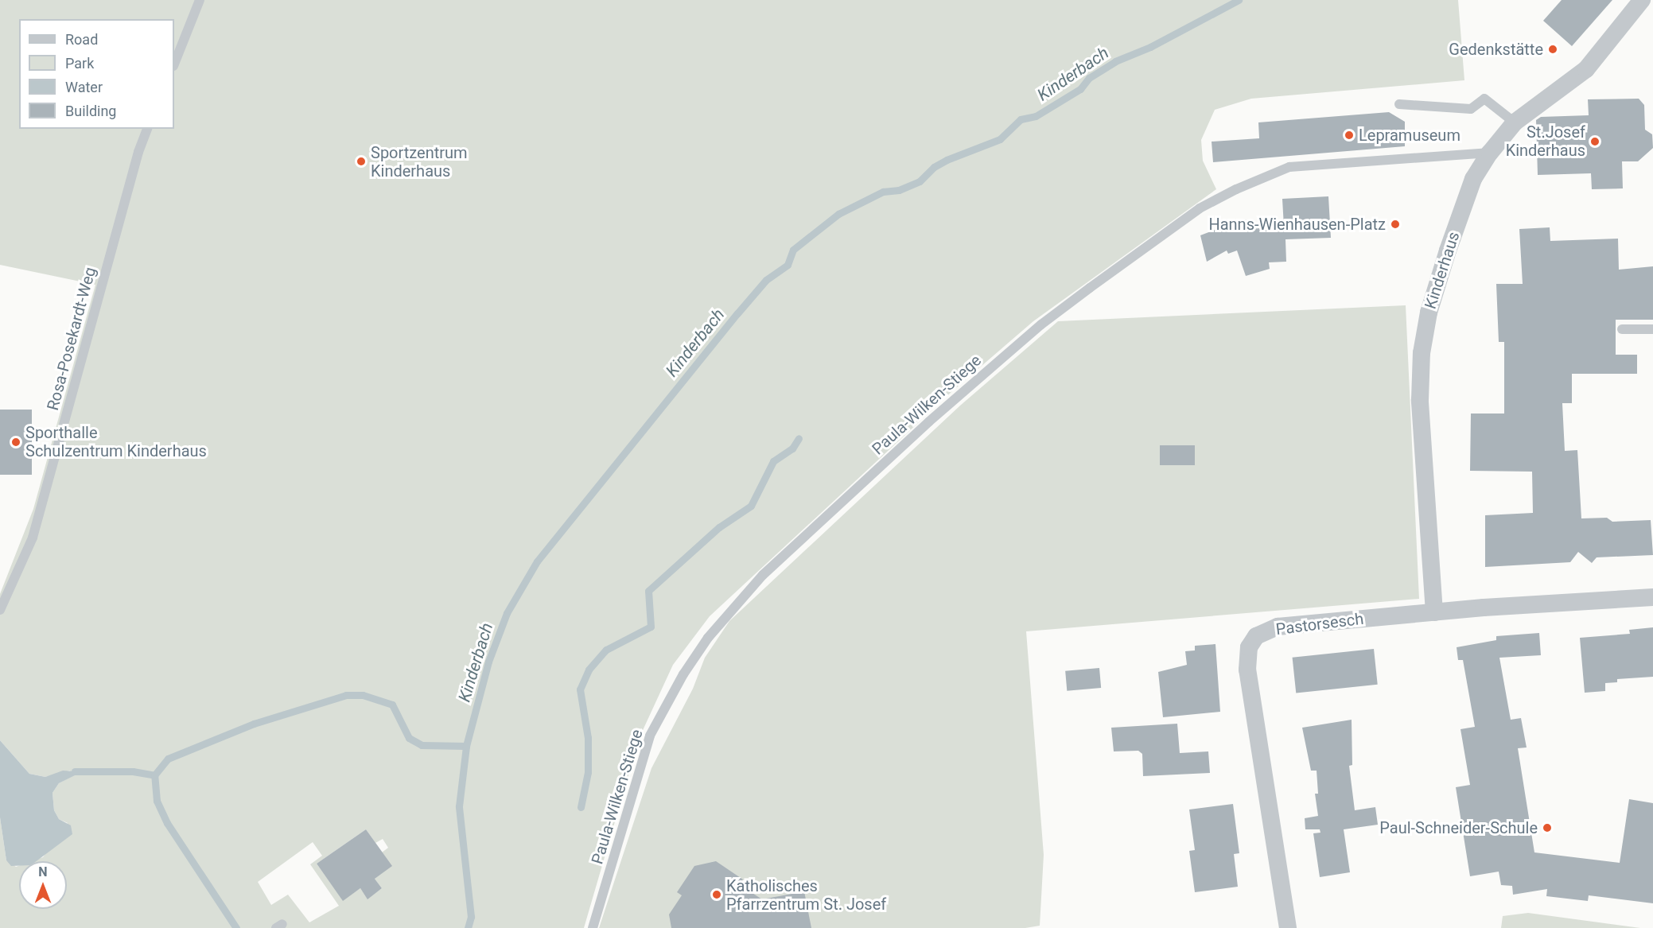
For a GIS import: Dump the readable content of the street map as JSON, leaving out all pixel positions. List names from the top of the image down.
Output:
{
  "streets": {
    "street": ["Kinderhaus", "Pastorsesch"],
    "lane": ["Rosa-Posekardt-Weg", "Paula-Wilken-Stiege"]
  },
  "crossings": [
    ["Kinderhaus", "Paula-Wilken-Stiege"],
    ["Kinderhaus", "Pastorsesch"]
  ],
  "water": ["Kinderbach"],
  "places": [
    "Gedenkstätte",
    "Lepramuseum",
    "St.Josef Kinderhaus",
    "Sportzentrum Kinderhaus",
    "Hanns-Wienhausen-Platz",
    "Sporthalle Schulzentrum Kinderhaus",
    "Paul-Schneider-Schule",
    "Katholisches Pfarrzentrum St. Josef"
  ],
  "legend": [
    "Road",
    "Park",
    "Water",
    "Building"
  ],
  "north": "top"
}
